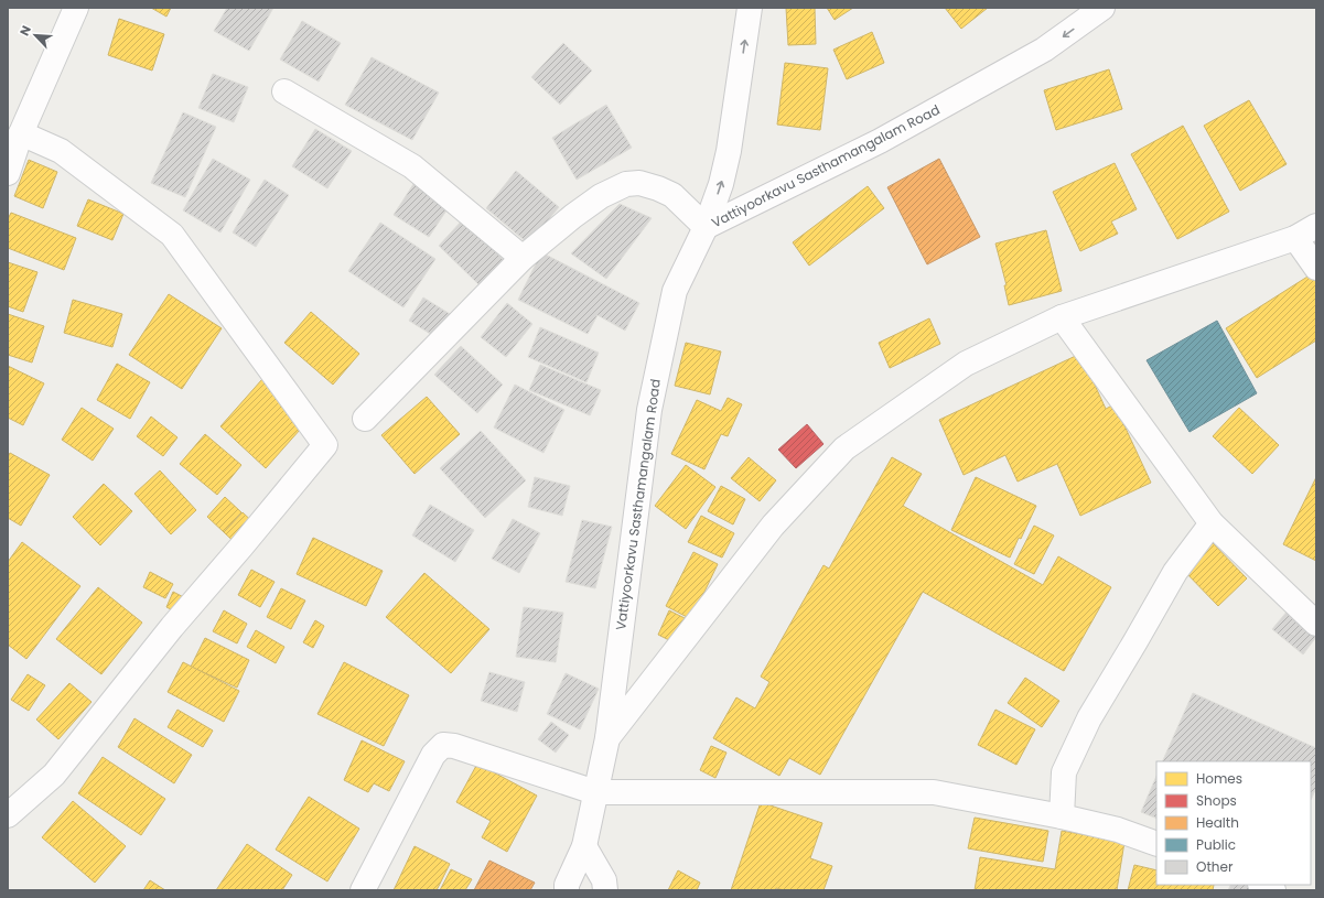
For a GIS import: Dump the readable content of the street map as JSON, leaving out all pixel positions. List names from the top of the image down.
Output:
{
  "streets": {
    "street": ["Vattiyoorkavu Sasthamangalam Road"]
  },
  "one_way": ["Vattiyoorkavu Sasthamangalam Road"],
  "legend": [
    "Homes",
    "Shops",
    "Health",
    "Public",
    "Other"
  ],
  "north": "top left"
}
